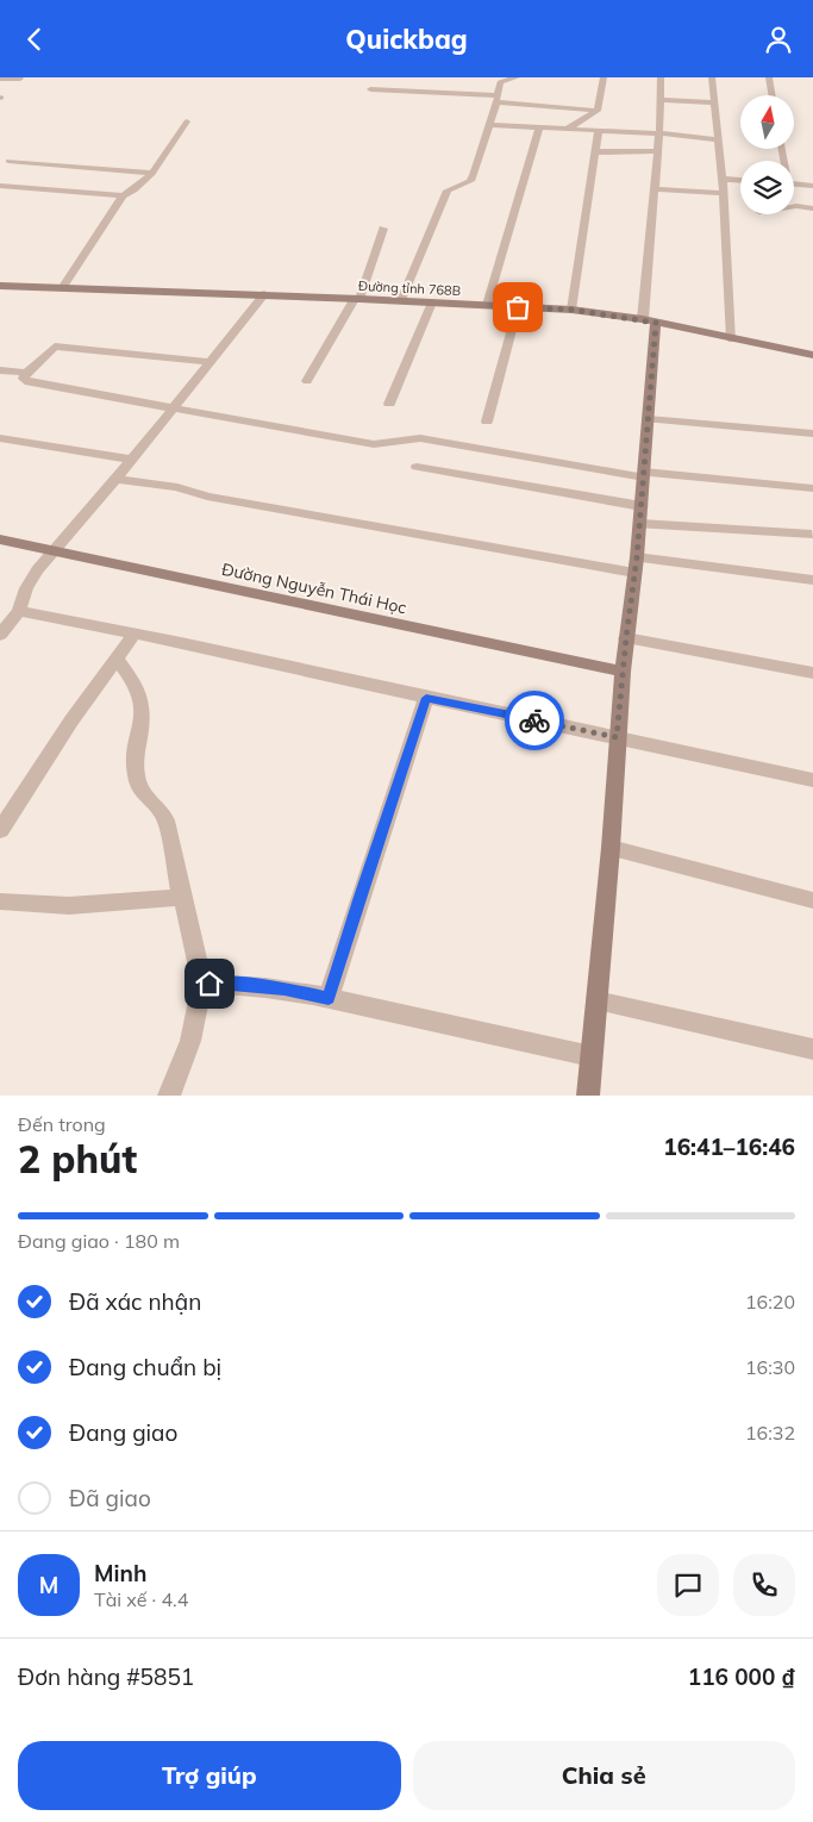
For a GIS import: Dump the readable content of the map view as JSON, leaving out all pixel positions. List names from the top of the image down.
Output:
{
  "streets": {
    "street": ["Đường tỉnh 768B", "Đường Nguyễn Thái Học"]
  },
  "north": "top",
  "page": {
    "header": "Quickbag",
    "heading": ["2 phút", "Đến trong", "16:41–16:46"],
    "panel": [
      "Minh",
      "Tài xế · 4.4",
      "Đơn hàng #5851",
      "116 000 ₫"
    ],
    "bar": "Đang giao · 180 m",
    "list": [
      ["Đã xác nhận", "16:20"],
      ["Đang chuẩn bị", "16:30"],
      ["Đang giao", "16:32"],
      "Đã giao"
    ],
    "round": "M",
    "buttons": ["Trợ giúp", "Chia sẻ"]
  }
}
